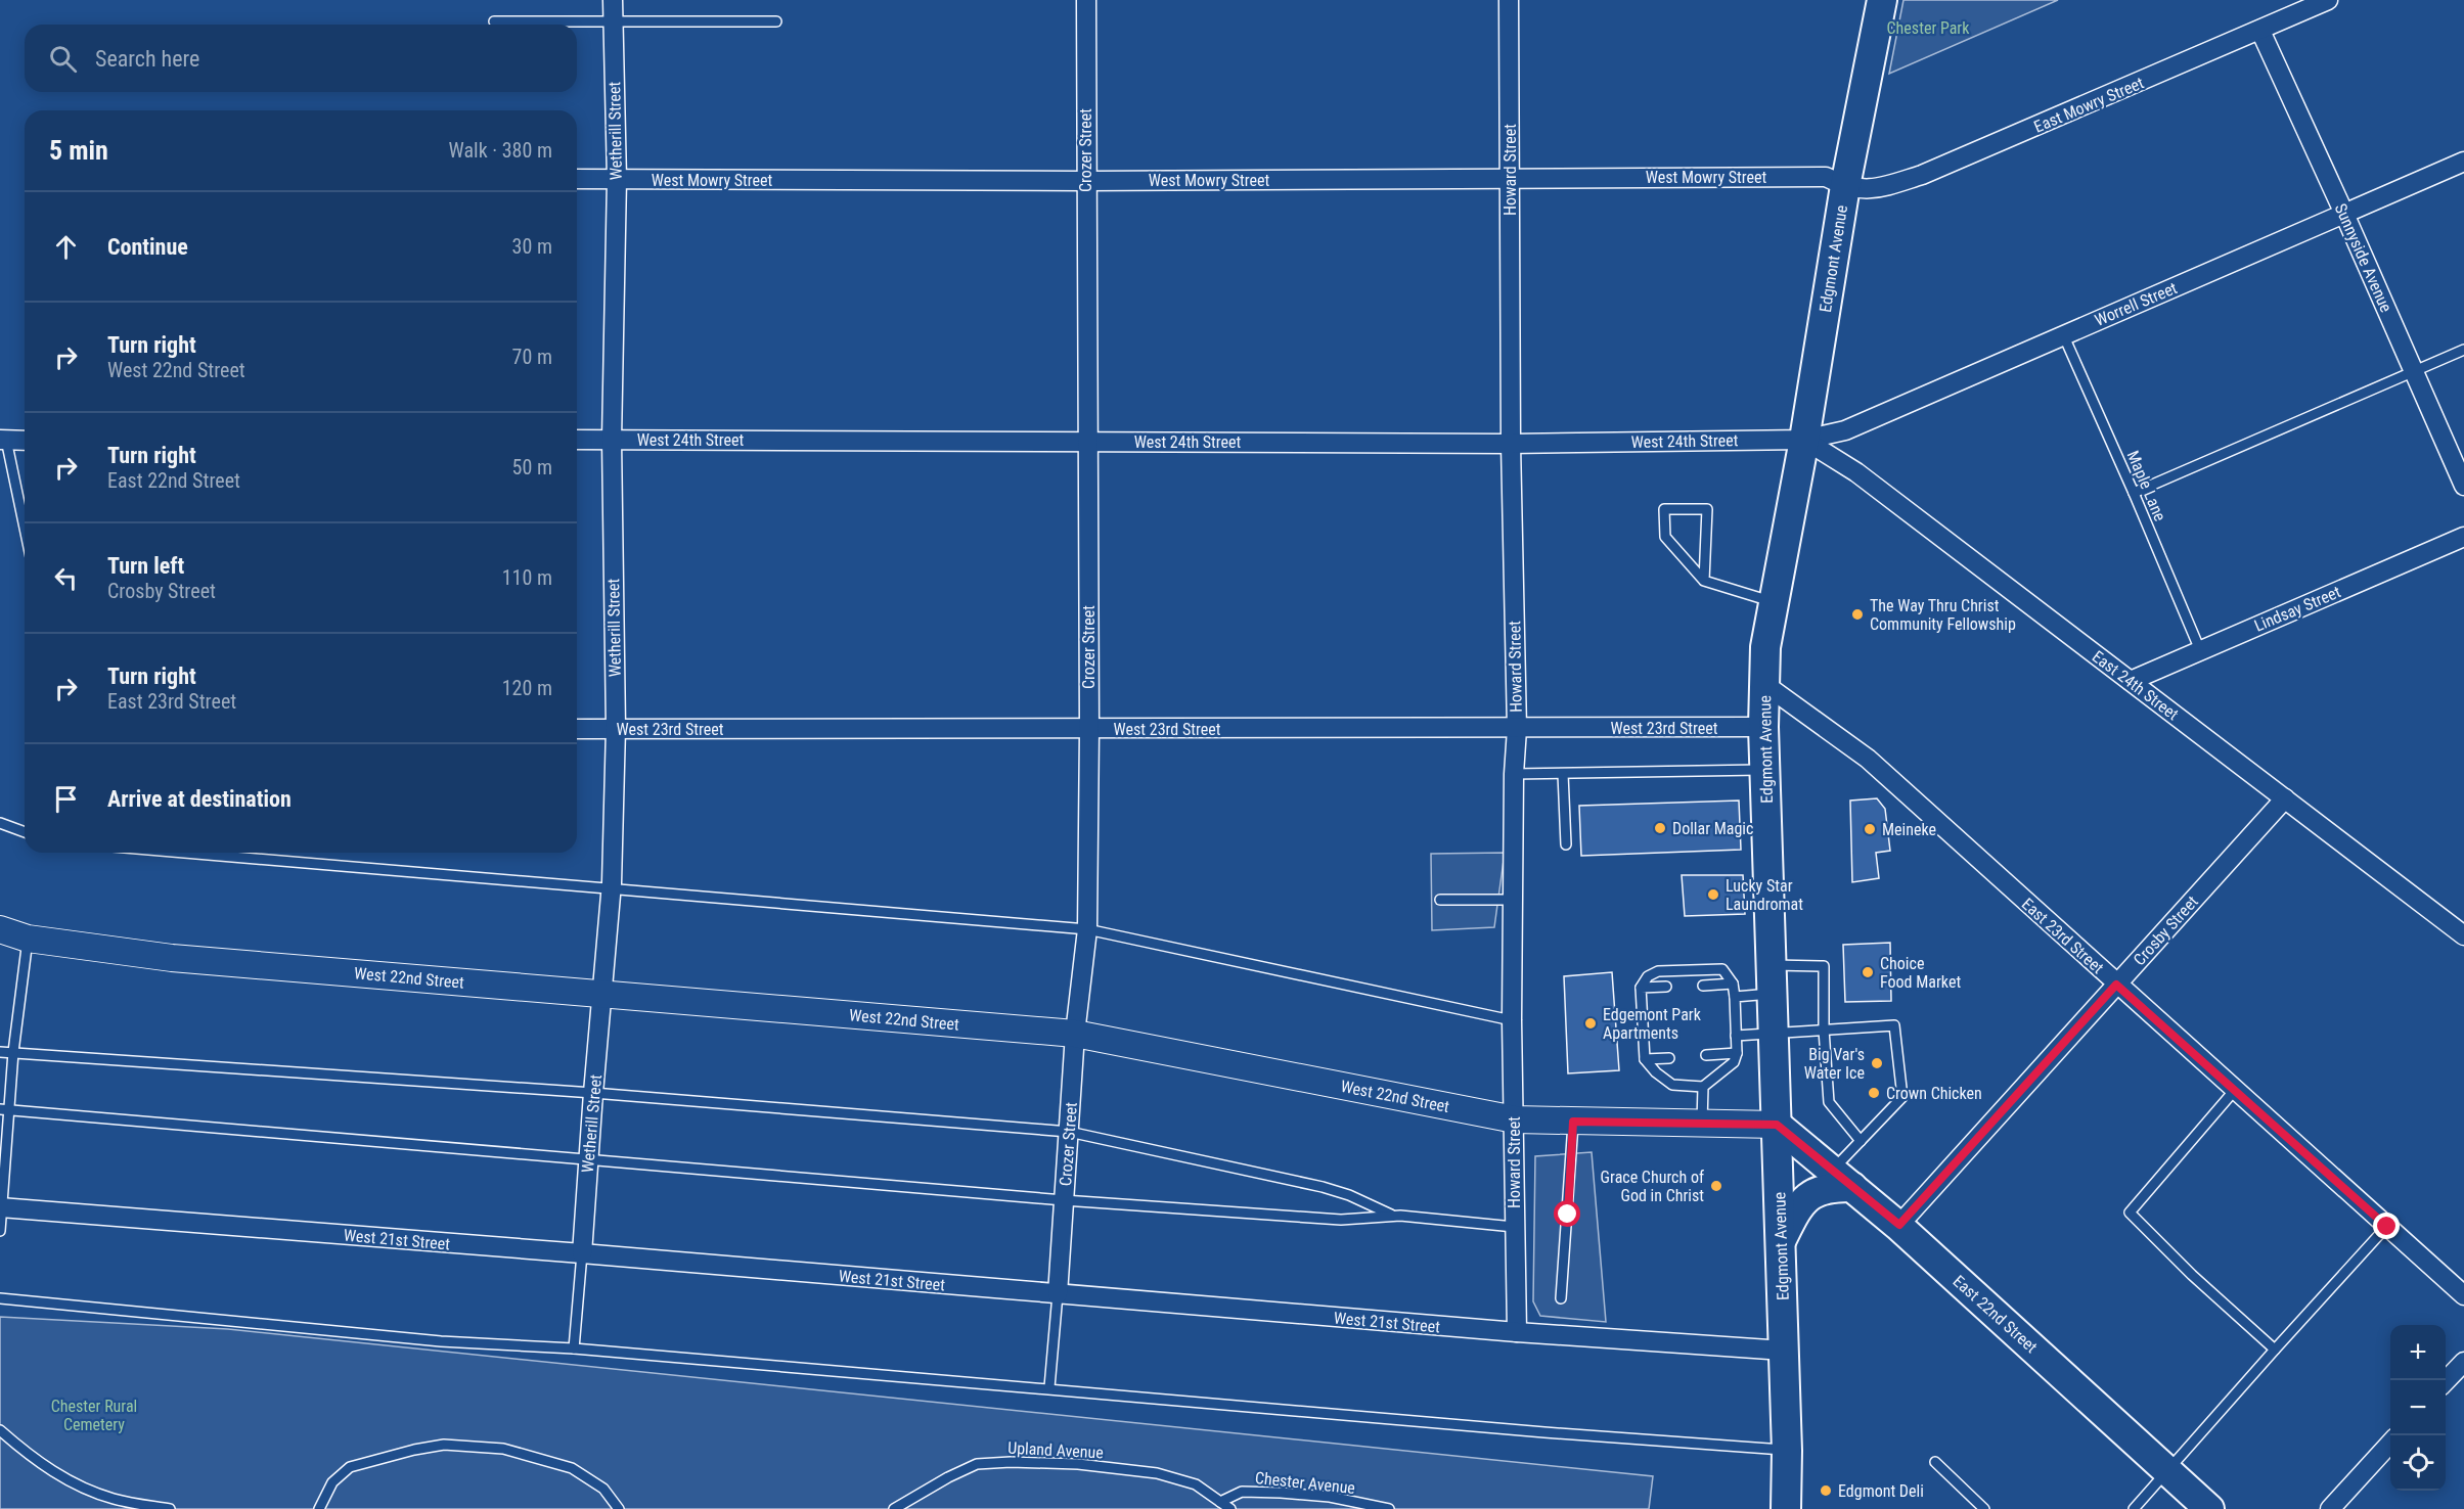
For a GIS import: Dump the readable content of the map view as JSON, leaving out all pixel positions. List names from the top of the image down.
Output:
{
  "streets": {
    "main road": ["Edgmont Avenue", "East 22nd Street"],
    "street": [
      "East Mowry Street",
      "Wetherill Street",
      "Crozer Street",
      "Howard Street",
      "West Mowry Street",
      "Sunnyside Avenue",
      "Worrell Street",
      "West 24th Street",
      "Lindsay Street",
      "East 24th Street",
      "West 23rd Street",
      "Crosby Street",
      "East 23rd Street",
      "West 22nd Street",
      "West 21st Street"
    ],
    "lane": ["Maple Lane", "Upland Avenue", "Chester Avenue"]
  },
  "crossings": [
    ["East Mowry Street", "West Mowry Street"],
    ["East Mowry Street", "Sunnyside Avenue"],
    ["East Mowry Street", "Edgmont Avenue"],
    ["Wetherill Street", "West Mowry Street"],
    ["Wetherill Street", "West 24th Street"],
    ["Wetherill Street", "West 23rd Street"],
    ["Wetherill Street", "West 22nd Street"],
    ["Wetherill Street", "West 21st Street"],
    ["Crozer Street", "West Mowry Street"],
    ["Crozer Street", "West 24th Street"],
    ["Crozer Street", "West 23rd Street"],
    ["Crozer Street", "West 22nd Street"],
    ["Crozer Street", "West 21st Street"],
    ["Howard Street", "West Mowry Street"],
    ["Howard Street", "West 24th Street"],
    ["Howard Street", "West 23rd Street"],
    ["Howard Street", "West 22nd Street"],
    ["Howard Street", "West 21st Street"],
    ["West Mowry Street", "Edgmont Avenue"],
    ["Sunnyside Avenue", "Worrell Street"],
    ["Edgmont Avenue", "Worrell Street"],
    ["Edgmont Avenue", "West 24th Street"],
    ["Edgmont Avenue", "East 24th Street"],
    ["Edgmont Avenue", "West 23rd Street"],
    ["Edgmont Avenue", "East 23rd Street"],
    ["Edgmont Avenue", "West 22nd Street"],
    ["Edgmont Avenue", "West 21st Street"],
    ["Edgmont Avenue", "East 22nd Street"],
    ["Worrell Street", "West 24th Street"],
    ["Worrell Street", "Maple Lane"],
    ["Worrell Street", "East 24th Street"],
    ["West 24th Street", "East 24th Street"],
    ["Maple Lane", "Lindsay Street"],
    ["Lindsay Street", "East 24th Street"],
    ["East 24th Street", "Crosby Street"],
    ["Crosby Street", "East 23rd Street"],
    ["Crosby Street", "East 22nd Street"],
    ["West 22nd Street", "East 22nd Street"],
    ["Upland Avenue", "Chester Avenue"]
  ],
  "parks": ["Chester Park", "Chester Rural Cemetery"],
  "places": [
    "The Way Thru Christ Community Fellowship",
    "Dollar Magic",
    "Meineke",
    "Lucky Star Laundromat",
    "Choice Food Market",
    "Edgemont Park Apartments",
    "Big Var's Water Ice",
    "Crown Chicken",
    "Grace Church of God in Christ",
    "Edgmont Deli"
  ],
  "page": {
    "search": "Search here",
    "heading": ["5 min", "Walk · 380 m"],
    "list": [
      ["Continue", "30 m"],
      ["Turn right", "West 22nd Street", "70 m"],
      ["Turn right", "East 22nd Street", "50 m"],
      ["Turn left", "Crosby Street", "110 m"],
      ["Turn right", "East 23rd Street", "120 m"],
      "Arrive at destination"
    ],
    "map_buttons": ["+", "−"]
  }
}
